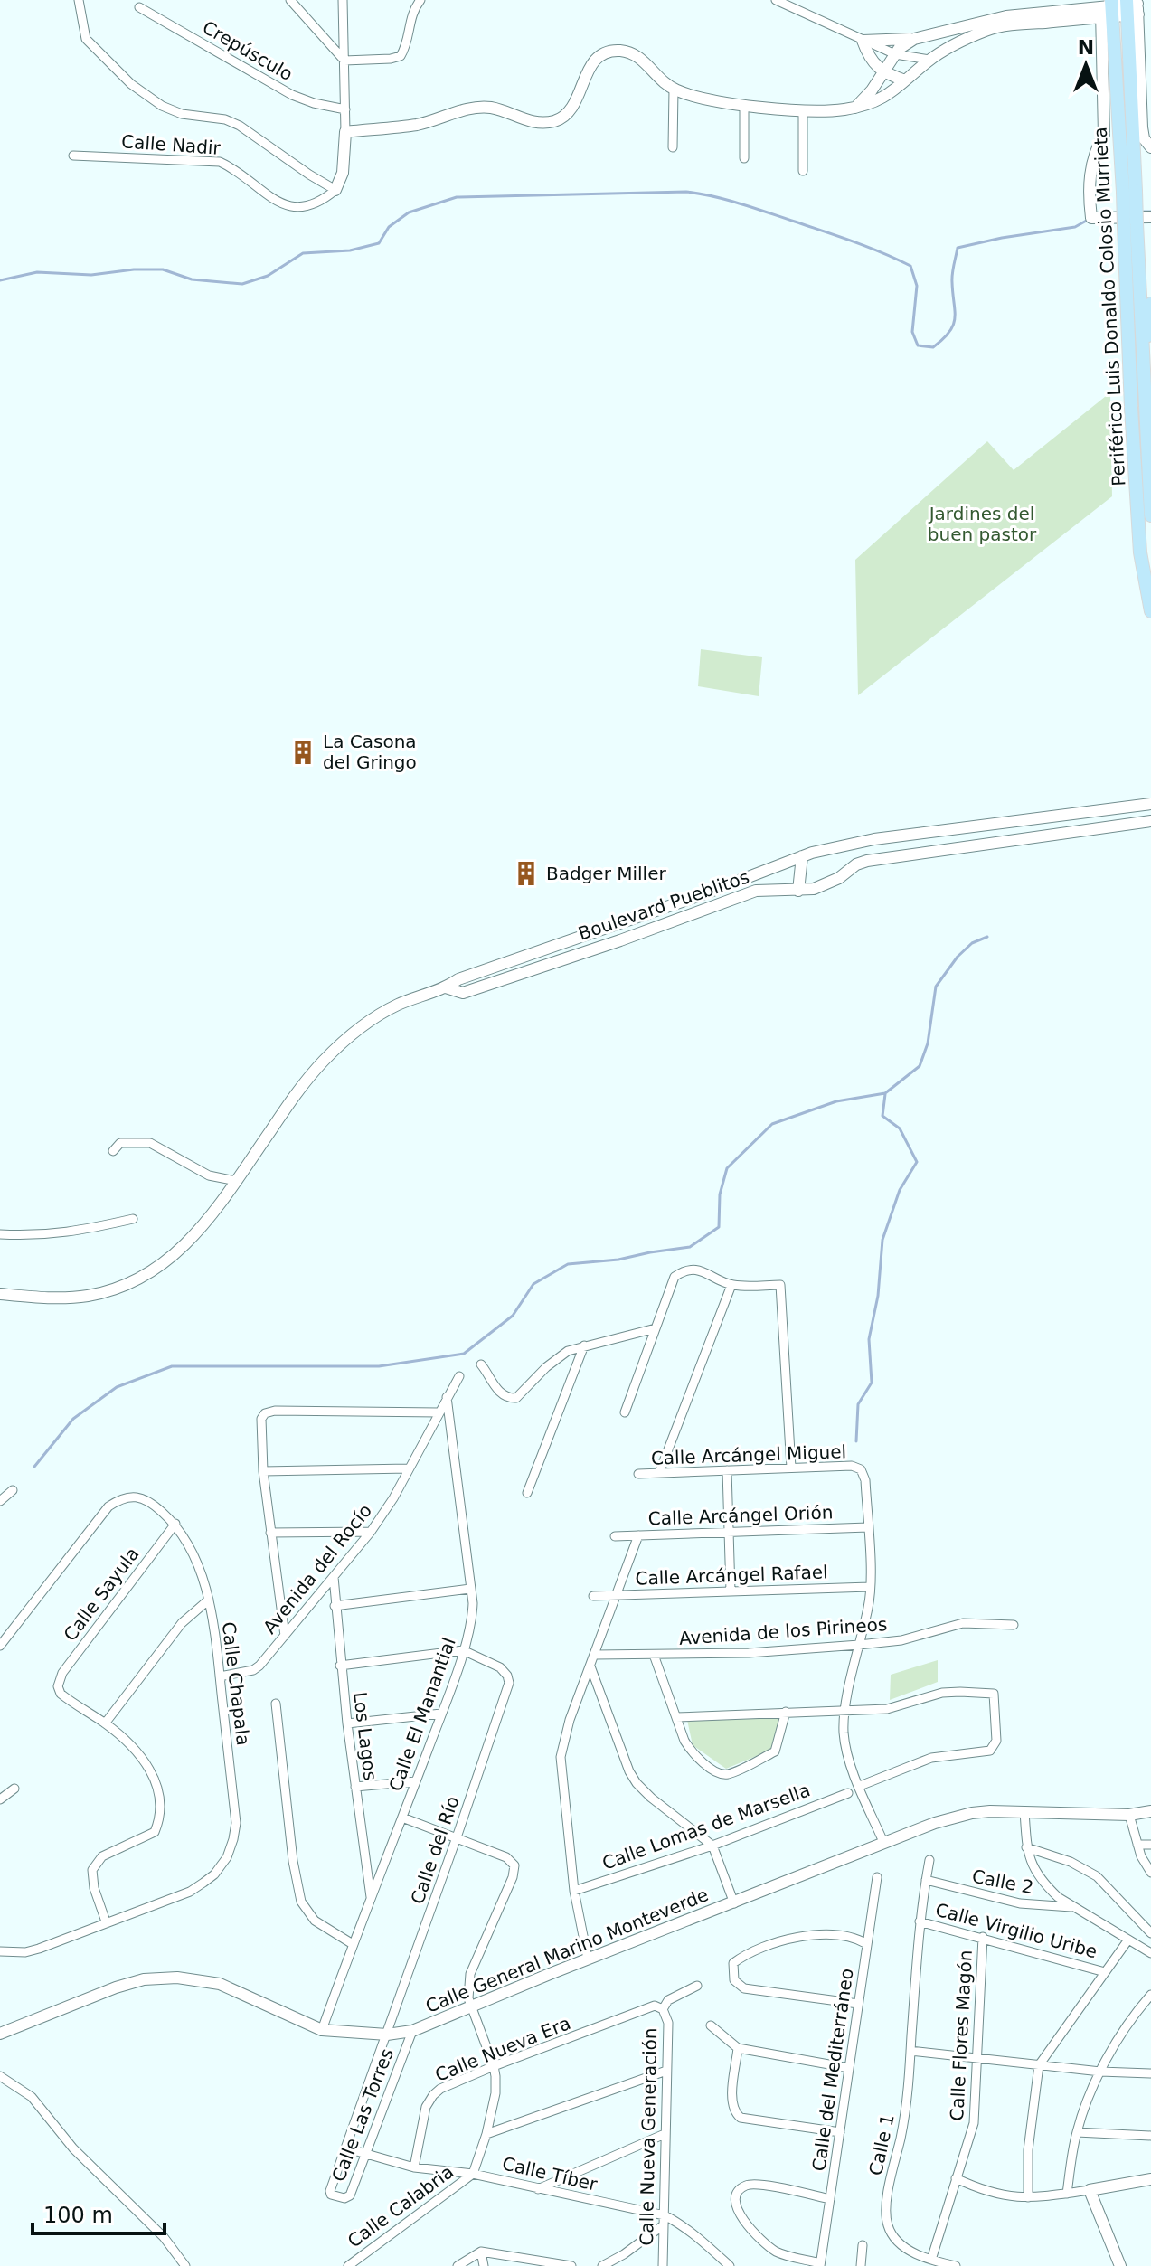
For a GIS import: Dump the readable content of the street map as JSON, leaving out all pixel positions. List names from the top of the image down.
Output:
{
  "streets": {
    "main road": ["Periférico Luis Donaldo Colosio Murrieta"],
    "street": [
      "Crepúsculo",
      "Calle Nadir",
      "Boulevard Pueblitos",
      "Calle Arcángel Miguel",
      "Calle Arcángel Orión",
      "Avenida del Rocío",
      "Calle Arcángel Rafael",
      "Calle Sayula",
      "Avenida de los Pirineos",
      "Calle Chapala",
      "Calle El Manantial",
      "Los Lagos",
      "Calle Lomas de Marsella",
      "Calle del Río",
      "Calle 2",
      "Calle Virgilio Uribe",
      "Calle General Marino Monteverde",
      "Calle Flores Magón",
      "Calle Nueva Era",
      "Calle del Mediterráneo",
      "Calle Las Torres",
      "Calle Nueva Generación",
      "Calle 1",
      "Calle Tíber",
      "Calle Calabria"
    ]
  },
  "crossings": [
    ["Calle Arcángel Miguel", "Calle Arcángel Orión"],
    ["Avenida del Rocío", "Calle Chapala"],
    ["Avenida del Rocío", "Calle El Manantial"],
    ["Avenida del Rocío", "Los Lagos"],
    ["Calle Sayula", "Calle Chapala"],
    ["Calle El Manantial", "Los Lagos"],
    ["Calle El Manantial", "Calle del Río"],
    ["Calle El Manantial", "Calle General Marino Monteverde"],
    ["Calle del Río", "Calle General Marino Monteverde"],
    ["Calle del Río", "Calle Las Torres"],
    ["Calle 2", "Calle 1"],
    ["Calle Virgilio Uribe", "Calle Flores Magón"],
    ["Calle Virgilio Uribe", "Calle 1"],
    ["Calle General Marino Monteverde", "Calle Las Torres"],
    ["Calle Flores Magón", "Calle 1"],
    ["Calle Nueva Era", "Calle Nueva Generación"],
    ["Calle Nueva Era", "Calle Tíber"],
    ["Calle Las Torres", "Calle Tíber"],
    ["Calle Nueva Generación", "Calle Tíber"],
    ["Calle Tíber", "Calle Calabria"]
  ],
  "parks": ["Jardines del buen pastor"],
  "places": {
    "building": ["La Casona del Gringo", "Badger Miller"]
  },
  "scale_bar": "100 m",
  "north": "top"
}
